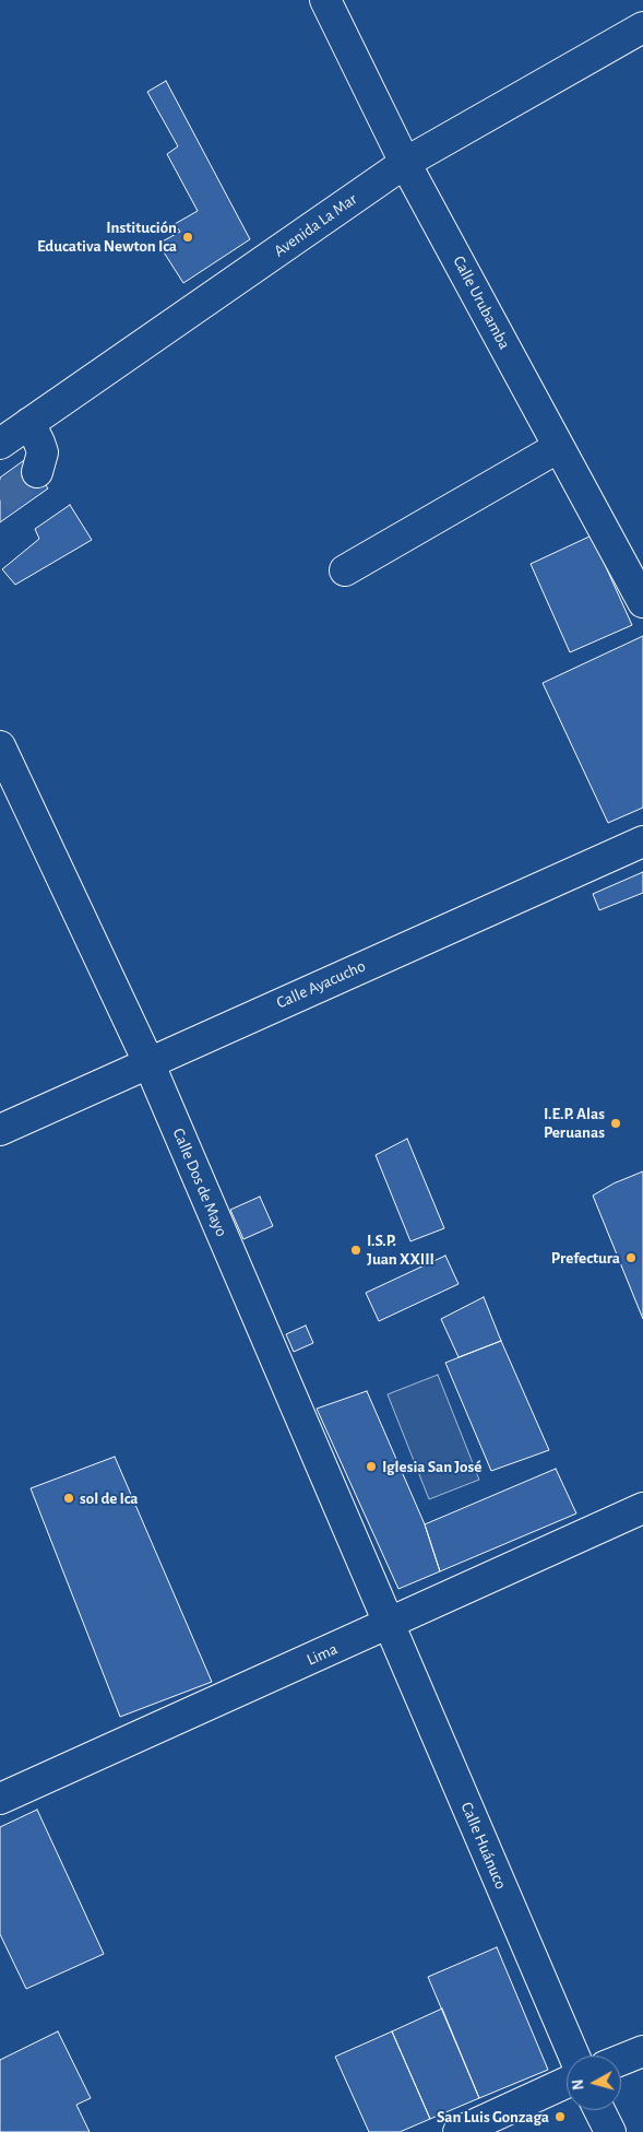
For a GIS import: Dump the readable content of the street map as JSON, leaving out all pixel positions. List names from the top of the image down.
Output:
{
  "streets": {
    "street": [
      "Avenida La Mar",
      "Calle Urubamba",
      "Calle Ayacucho",
      "Calle Dos de Mayo",
      "Lima",
      "Calle Huánuco"
    ]
  },
  "crossings": [
    ["Avenida La Mar", "Calle Urubamba"],
    ["Calle Ayacucho", "Calle Dos de Mayo"],
    ["Calle Dos de Mayo", "Lima"],
    ["Calle Dos de Mayo", "Calle Huánuco"],
    ["Lima", "Calle Huánuco"]
  ],
  "places": [
    "Institución Educativa Newton Ica",
    "I.E.P. Alas Peruanas",
    "I.S.P. Juan XXIII",
    "Prefectura",
    "Iglesia San José",
    "sol de Ica",
    "San Luis Gonzaga"
  ],
  "north": "left"
}
